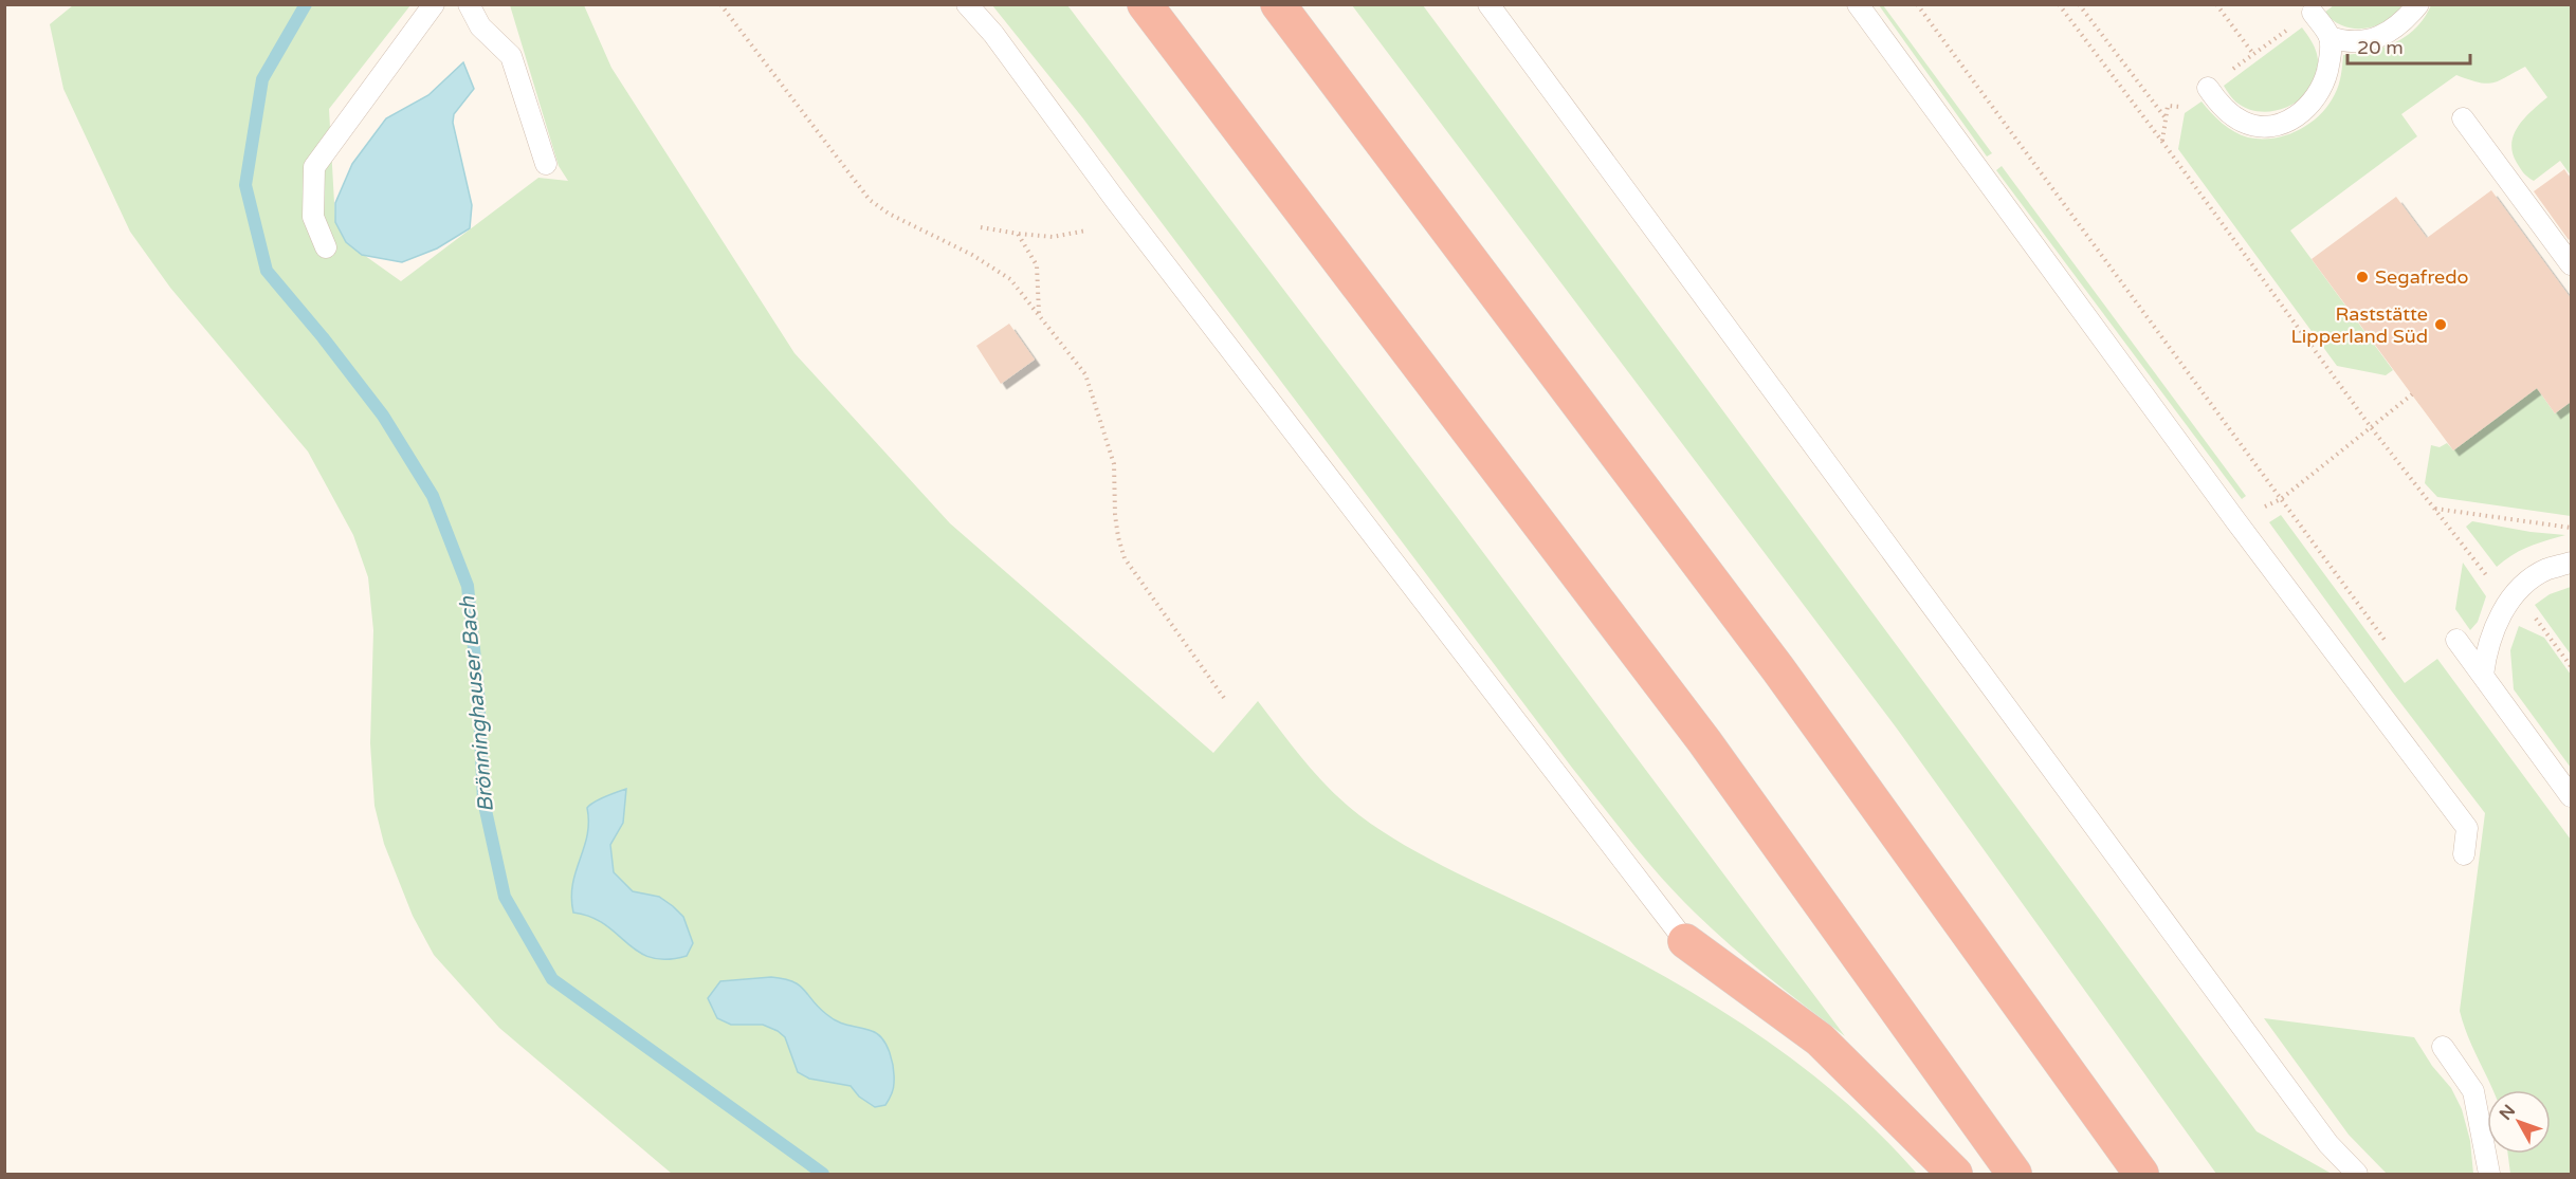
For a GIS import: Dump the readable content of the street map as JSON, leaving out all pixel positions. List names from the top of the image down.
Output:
{
  "water": ["Brönninghauser Bach"],
  "places": ["Segafredo", "Raststätte Lipperland Süd"],
  "scale_bar": "20 m",
  "north": "top left"
}
